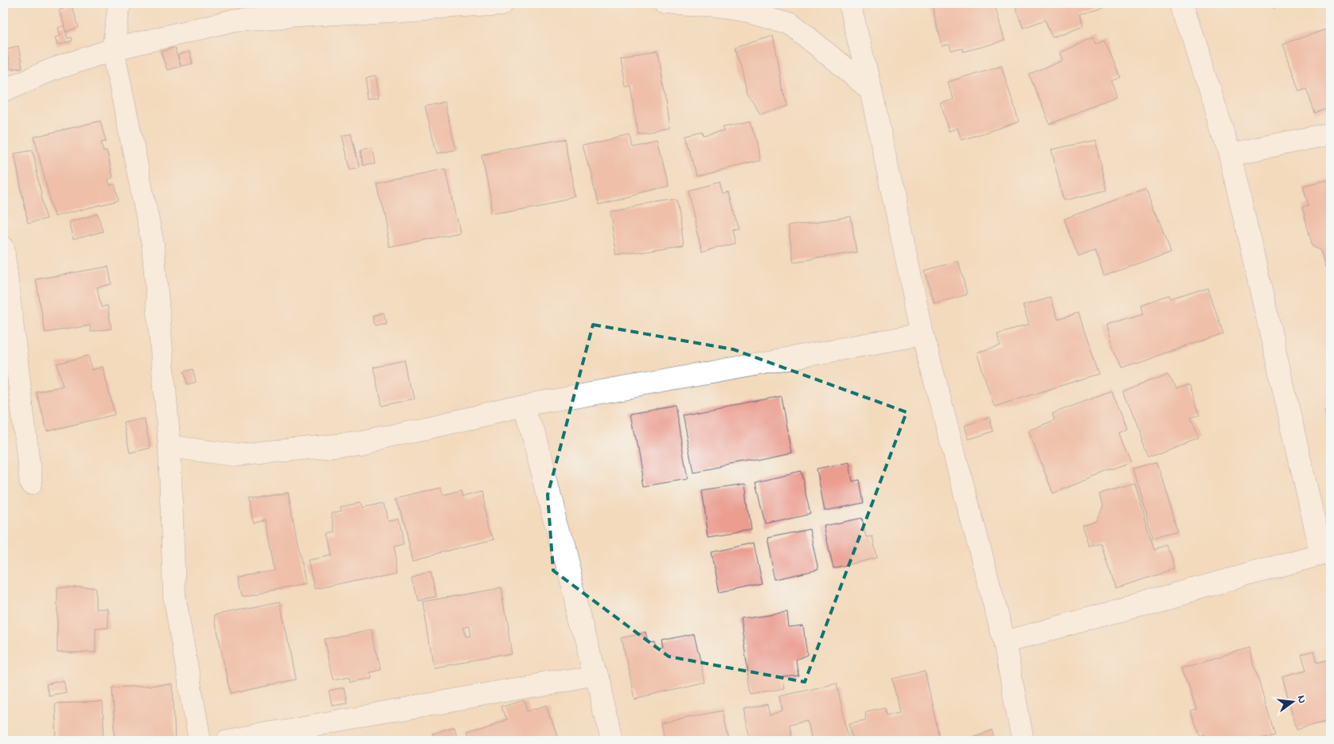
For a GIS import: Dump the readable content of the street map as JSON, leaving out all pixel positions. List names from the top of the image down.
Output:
{
  "north": "right"
}
